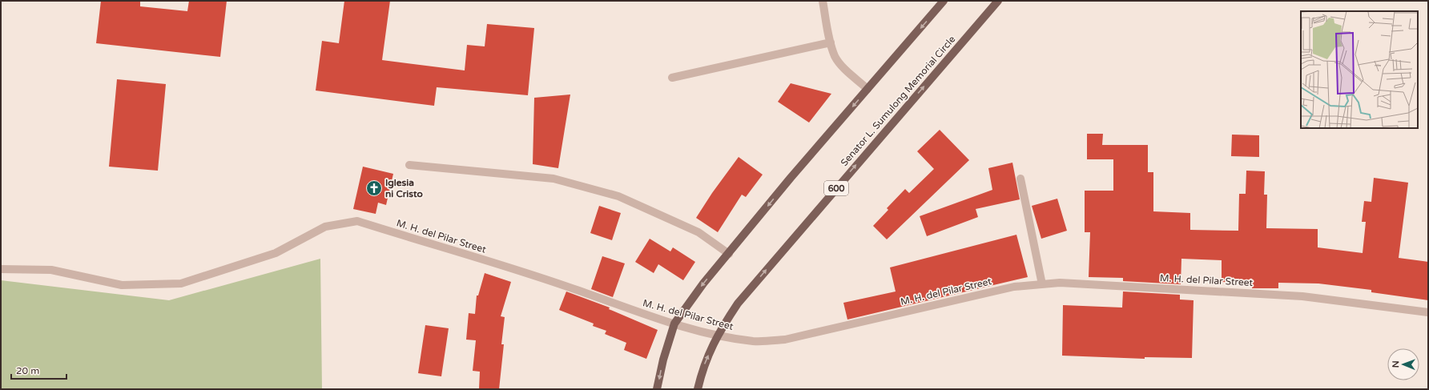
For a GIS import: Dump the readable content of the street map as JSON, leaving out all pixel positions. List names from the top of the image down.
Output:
{
  "streets": {
    "main road": ["Senator L. Sumulong Memorial Circle", "600"],
    "street": ["M. H. del Pilar Street"]
  },
  "crossings": [
    ["Senator L. Sumulong Memorial Circle", "M. H. del Pilar Street"]
  ],
  "places": {
    "church": ["Iglesia ni Cristo"]
  },
  "scale_bar": "20 m",
  "north": "left"
}
